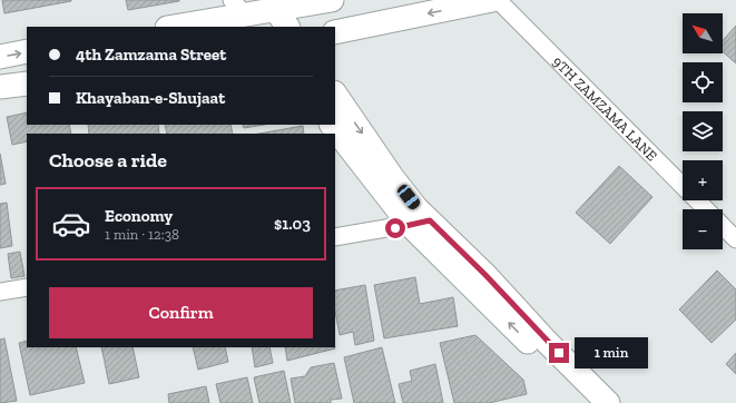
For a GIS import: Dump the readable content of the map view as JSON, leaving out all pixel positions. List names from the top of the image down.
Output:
{
  "streets": {
    "street": ["9TH ZAMZAMA LANE"]
  },
  "north": "top left",
  "page": {
    "map_buttons": ["+", "−"],
    "banner": ["4th Zamzama Street", "Khayaban-e-Shujaat"],
    "heading": "Choose a ride",
    "list": [
      {
        "name": "Economy",
        "note": "1 min · 12:38",
        "value": "$1.03"
      }
    ],
    "buttons": "Confirm",
    "bubble": "1 min"
  }
}
